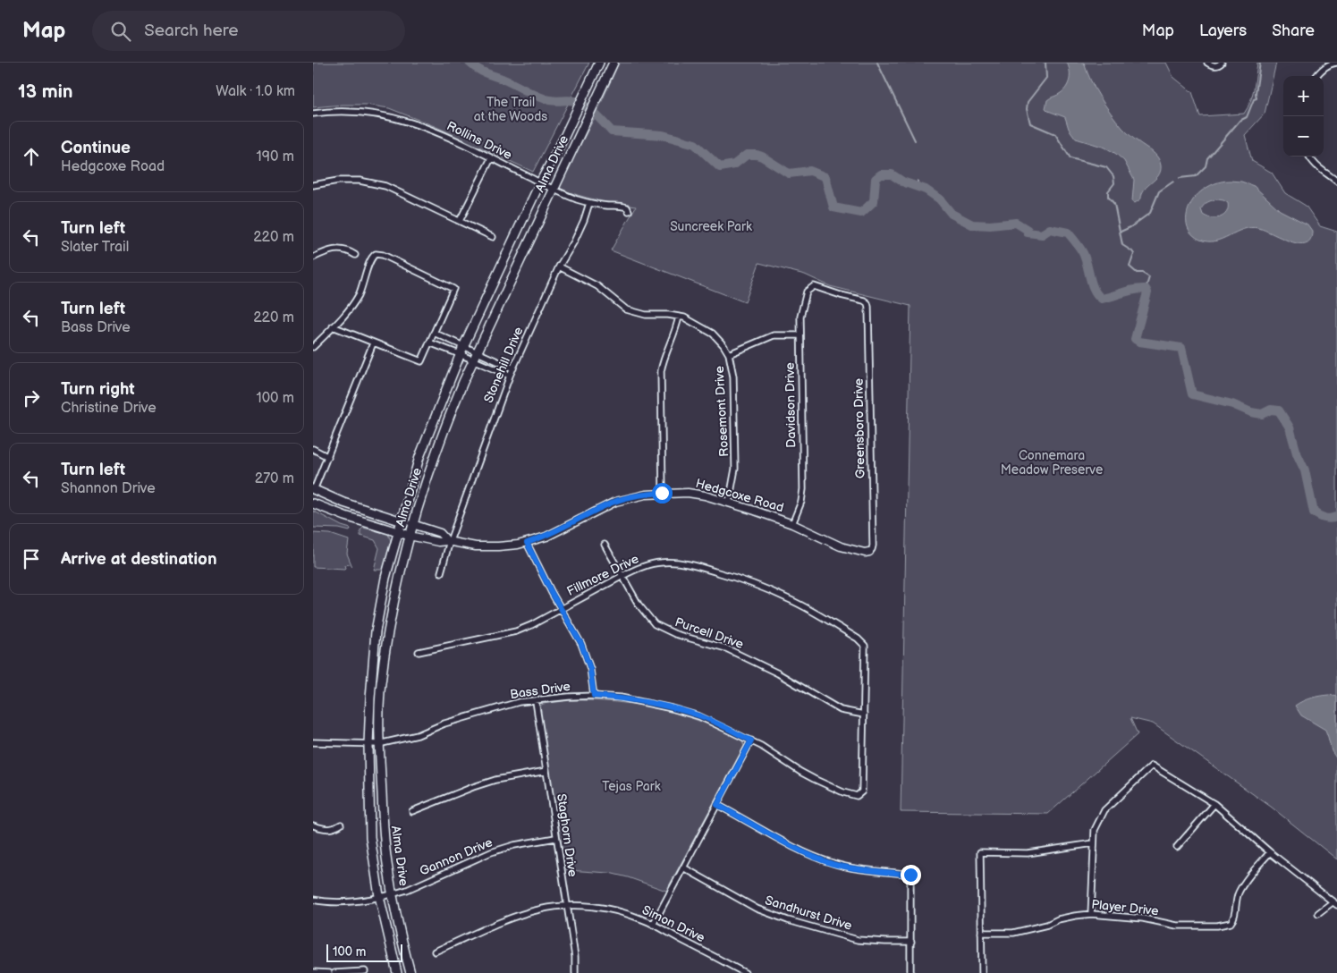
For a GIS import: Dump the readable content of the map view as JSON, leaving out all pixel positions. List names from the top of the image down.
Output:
{
  "streets": {
    "main road": ["Alma Drive", "Hedgcoxe Road"],
    "street": [
      "Rollins Drive",
      "Stonehill Drive",
      "Davidson Drive",
      "Rosemont Drive",
      "Greensboro Drive",
      "Fillmore Drive",
      "Purcell Drive",
      "Bass Drive",
      "Staghorn Drive",
      "Gannon Drive",
      "Player Drive",
      "Sandhurst Drive",
      "Simon Drive"
    ]
  },
  "crossings": [
    ["Rollins Drive", "Alma Drive"],
    ["Rollins Drive", "Stonehill Drive"],
    ["Alma Drive", "Hedgcoxe Road"],
    ["Alma Drive", "Bass Drive"],
    ["Alma Drive", "Gannon Drive"],
    ["Stonehill Drive", "Rosemont Drive"],
    ["Stonehill Drive", "Hedgcoxe Road"],
    ["Davidson Drive", "Greensboro Drive"],
    ["Davidson Drive", "Hedgcoxe Road"],
    ["Rosemont Drive", "Hedgcoxe Road"],
    ["Greensboro Drive", "Hedgcoxe Road"],
    ["Fillmore Drive", "Purcell Drive"],
    ["Fillmore Drive", "Bass Drive"],
    ["Purcell Drive", "Bass Drive"],
    ["Bass Drive", "Staghorn Drive"],
    ["Staghorn Drive", "Gannon Drive"],
    ["Staghorn Drive", "Simon Drive"]
  ],
  "parks": [
    "The Trail at the Woods",
    "Suncreek Park",
    "Connemara Meadow Preserve",
    "Tejas Park"
  ],
  "scale_bar": "100 m",
  "page": {
    "header": "Map",
    "search": "Search here",
    "nav": ["Map", "Layers", "Share"],
    "heading": ["13 min", "Walk · 1.0 km"],
    "map_buttons": ["+", "−"],
    "list": [
      ["Continue", "Hedgcoxe Road", "190 m"],
      ["Turn left", "Slater Trail", "220 m"],
      ["Turn left", "Bass Drive", "220 m"],
      ["Turn right", "Christine Drive", "100 m"],
      ["Turn left", "Shannon Drive", "270 m"],
      "Arrive at destination"
    ],
    "scale": "100 m"
  }
}
